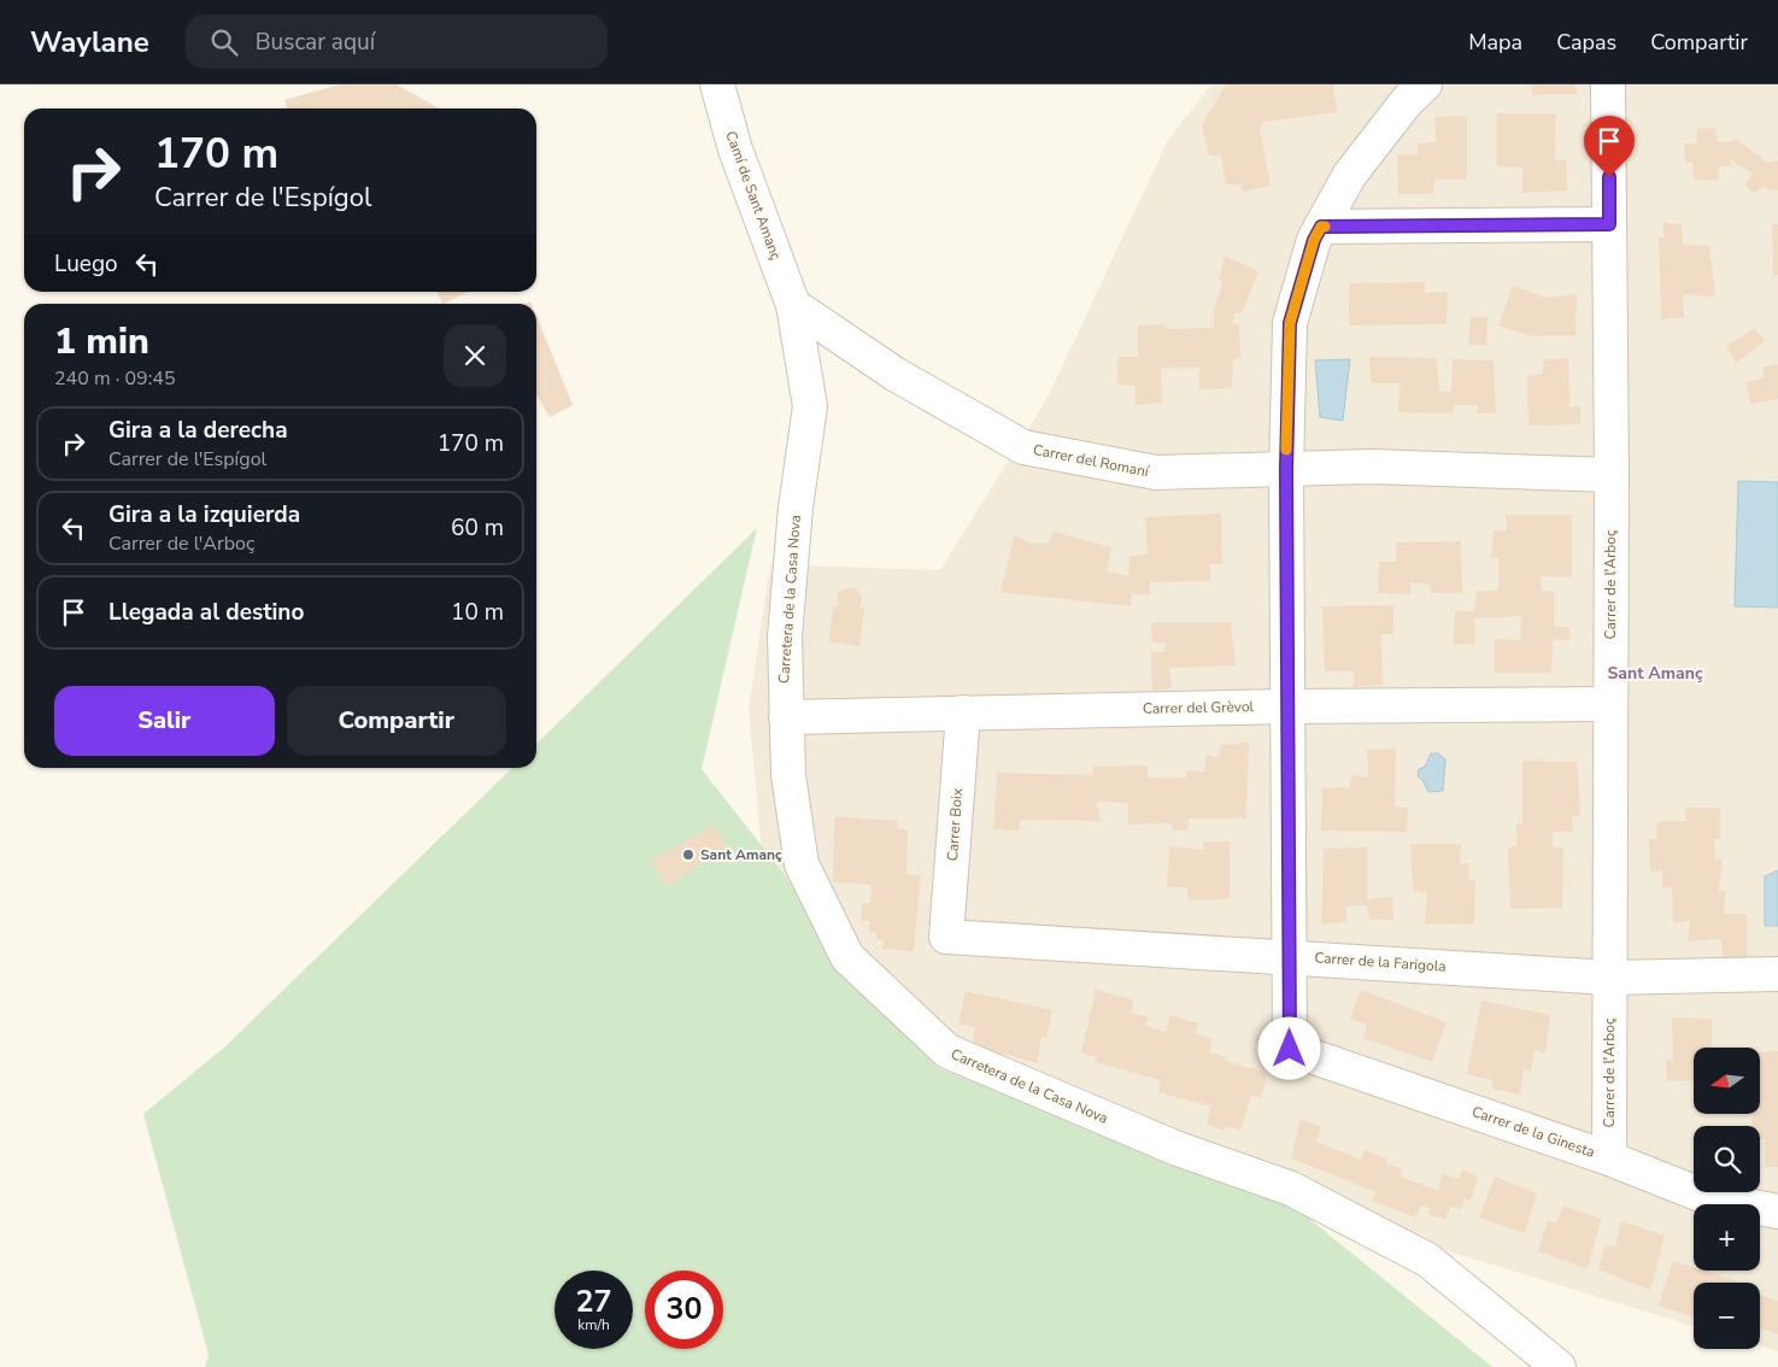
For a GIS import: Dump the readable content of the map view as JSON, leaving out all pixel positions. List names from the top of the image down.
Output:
{
  "streets": {
    "street": [
      "Camí de Sant Amanç",
      "Carrer del Romaní",
      "Carrer de l'Arboç",
      "Carretera de la Casa Nova",
      "Carrer del Grèvol",
      "Carrer Boix",
      "Carrer de la Farigola",
      "Carrer de la Ginesta"
    ]
  },
  "crossings": [
    ["Camí de Sant Amanç", "Carrer del Romaní"],
    ["Camí de Sant Amanç", "Carretera de la Casa Nova"],
    ["Carrer del Romaní", "Carrer de l'Arboç"],
    ["Carrer del Romaní", "Carretera de la Casa Nova"],
    ["Carrer de l'Arboç", "Carrer del Grèvol"],
    ["Carrer de l'Arboç", "Carrer de la Farigola"],
    ["Carrer de l'Arboç", "Carrer de la Ginesta"],
    ["Carretera de la Casa Nova", "Carrer del Grèvol"],
    ["Carrer del Grèvol", "Carrer Boix"],
    ["Carrer Boix", "Carrer de la Farigola"],
    ["Carrer de la Farigola", "Carrer de la Ginesta"]
  ],
  "districts": ["Sant Amanç"],
  "places": ["Sant Amanç"],
  "north": "left",
  "page": {
    "header": "Waylane",
    "search": "Buscar aquí",
    "nav": ["Mapa", "Capas", "Compartir"],
    "turn": ["170 m", "Carrer de l'Espígol"],
    "then": "Luego",
    "heading": ["1 min", "240 m · 09:45"],
    "list": [
      {
        "name": "Gira a la derecha",
        "note": "Carrer de l'Espígol",
        "value": "170 m"
      },
      {
        "name": "Gira a la izquierda",
        "note": "Carrer de l'Arboç",
        "value": "60 m"
      },
      {
        "name": "Llegada al destino",
        "value": "10 m"
      }
    ],
    "buttons": ["Salir", "Compartir"],
    "map_buttons": ["+", "−"],
    "speed": "27 km/h",
    "limit": "30"
  }
}
